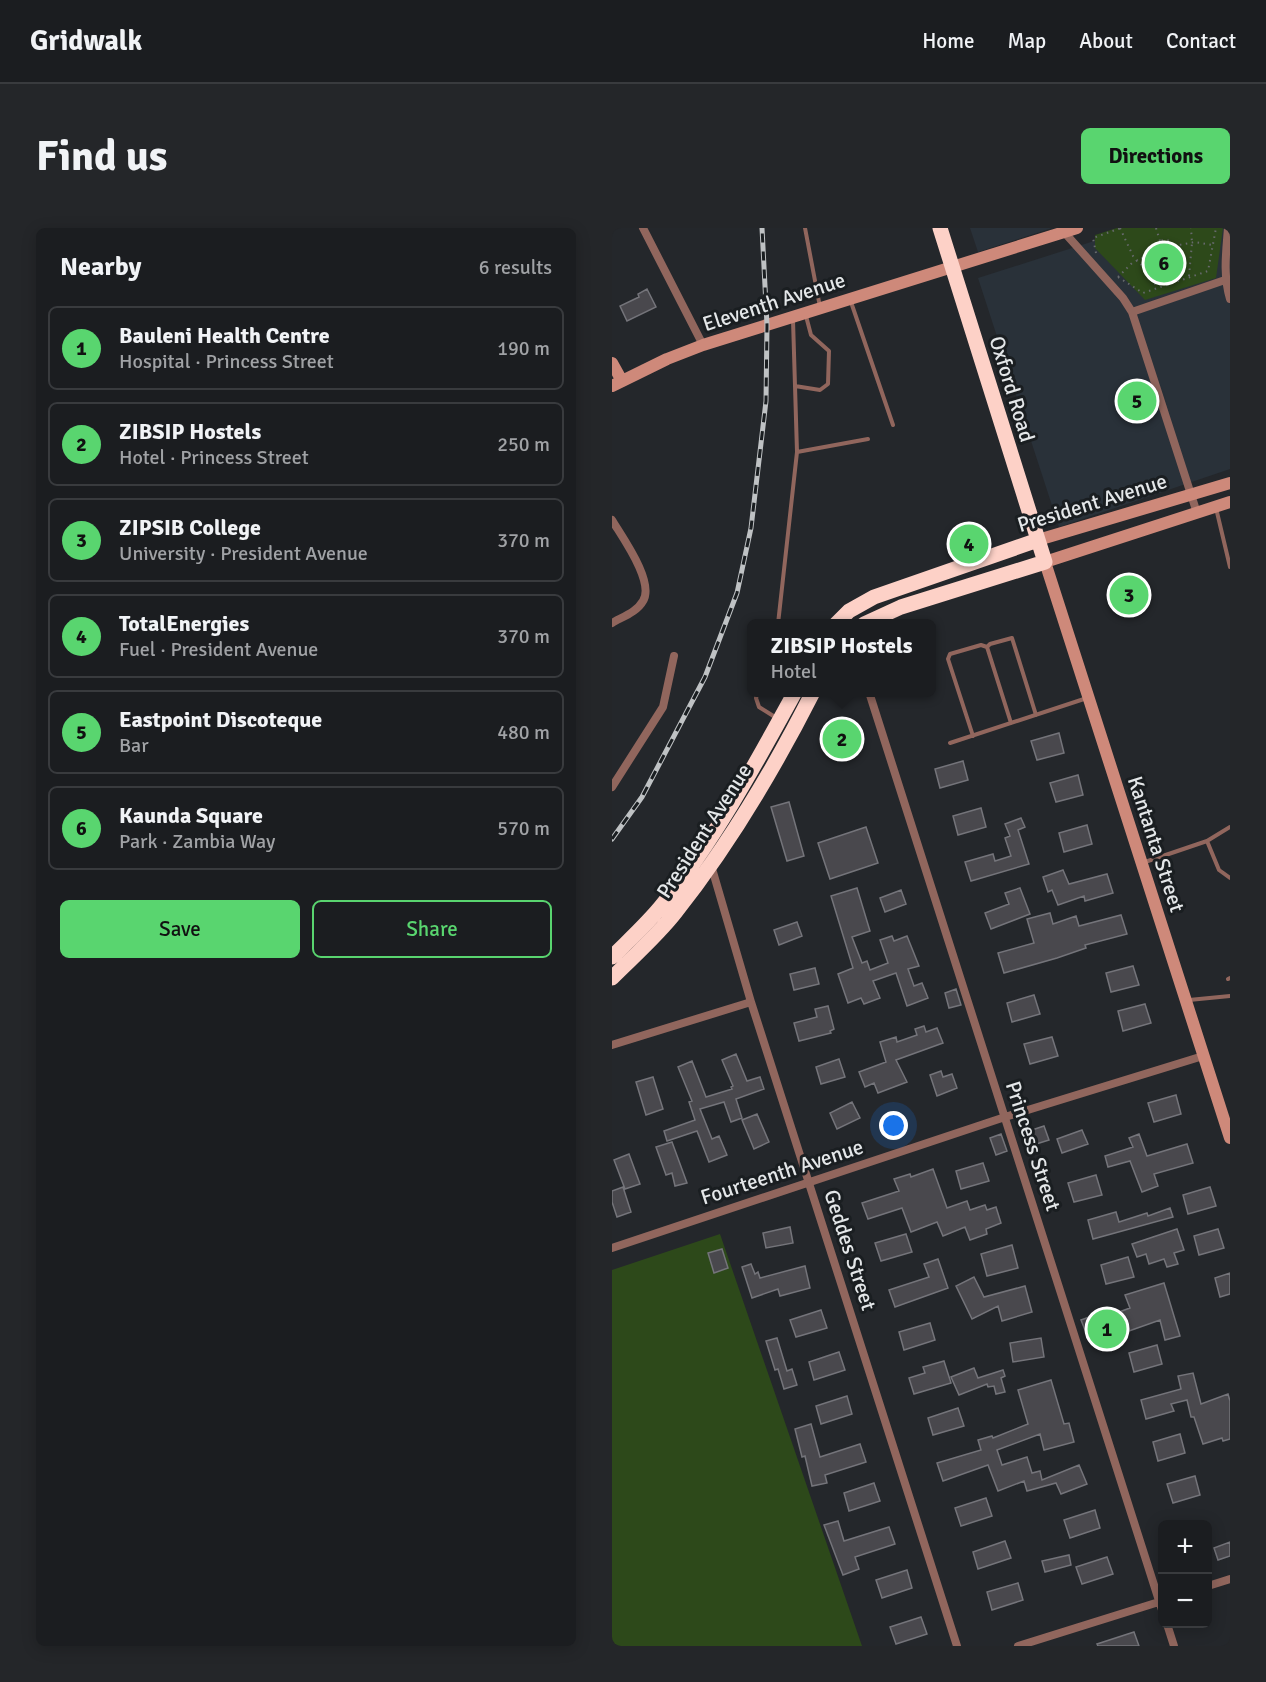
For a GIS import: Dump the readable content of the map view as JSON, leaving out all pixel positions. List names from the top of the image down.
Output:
{
  "streets": {
    "highway": ["Oxford Road", "President Avenue"],
    "street": [
      "Eleventh Avenue",
      "Kantanta Street",
      "Princess Street",
      "Fourteenth Avenue",
      "Geddes Street"
    ]
  },
  "crossings": [
    ["Eleventh Avenue", "Oxford Road"],
    ["Oxford Road", "President Avenue"],
    ["Oxford Road", "Kantanta Street"],
    ["President Avenue", "Kantanta Street"],
    ["President Avenue", "Geddes Street"],
    ["Kantanta Street", "Fourteenth Avenue"],
    ["Princess Street", "Fourteenth Avenue"],
    ["Fourteenth Avenue", "Geddes Street"]
  ],
  "page": {
    "header": "Gridwalk",
    "nav": [
      "Home",
      "Map",
      "About",
      "Contact"
    ],
    "buttons": [
      "Directions",
      ["Save", "Share"]
    ],
    "title": "Find us",
    "heading": ["Nearby", "6 results"],
    "pins": [
      "6",
      "5",
      "4",
      "3",
      "2",
      "1"
    ],
    "list": [
      {
        "mark": "1",
        "name": "Bauleni Health Centre",
        "note": "Hospital · Princess Street",
        "value": "190 m"
      },
      {
        "mark": "2",
        "name": "ZIBSIP Hostels",
        "note": "Hotel · Princess Street",
        "value": "250 m"
      },
      {
        "mark": "3",
        "name": "ZIPSIB College",
        "note": "University · President Avenue",
        "value": "370 m"
      },
      {
        "mark": "4",
        "name": "TotalEnergies",
        "note": "Fuel · President Avenue",
        "value": "370 m"
      },
      {
        "mark": "5",
        "name": "Eastpoint Discoteque",
        "note": "Bar",
        "value": "480 m"
      },
      {
        "mark": "6",
        "name": "Kaunda Square",
        "note": "Park · Zambia Way",
        "value": "570 m"
      }
    ],
    "popup": ["ZIBSIP Hostels", "Hotel"],
    "map_buttons": ["+", "−"]
  }
}
